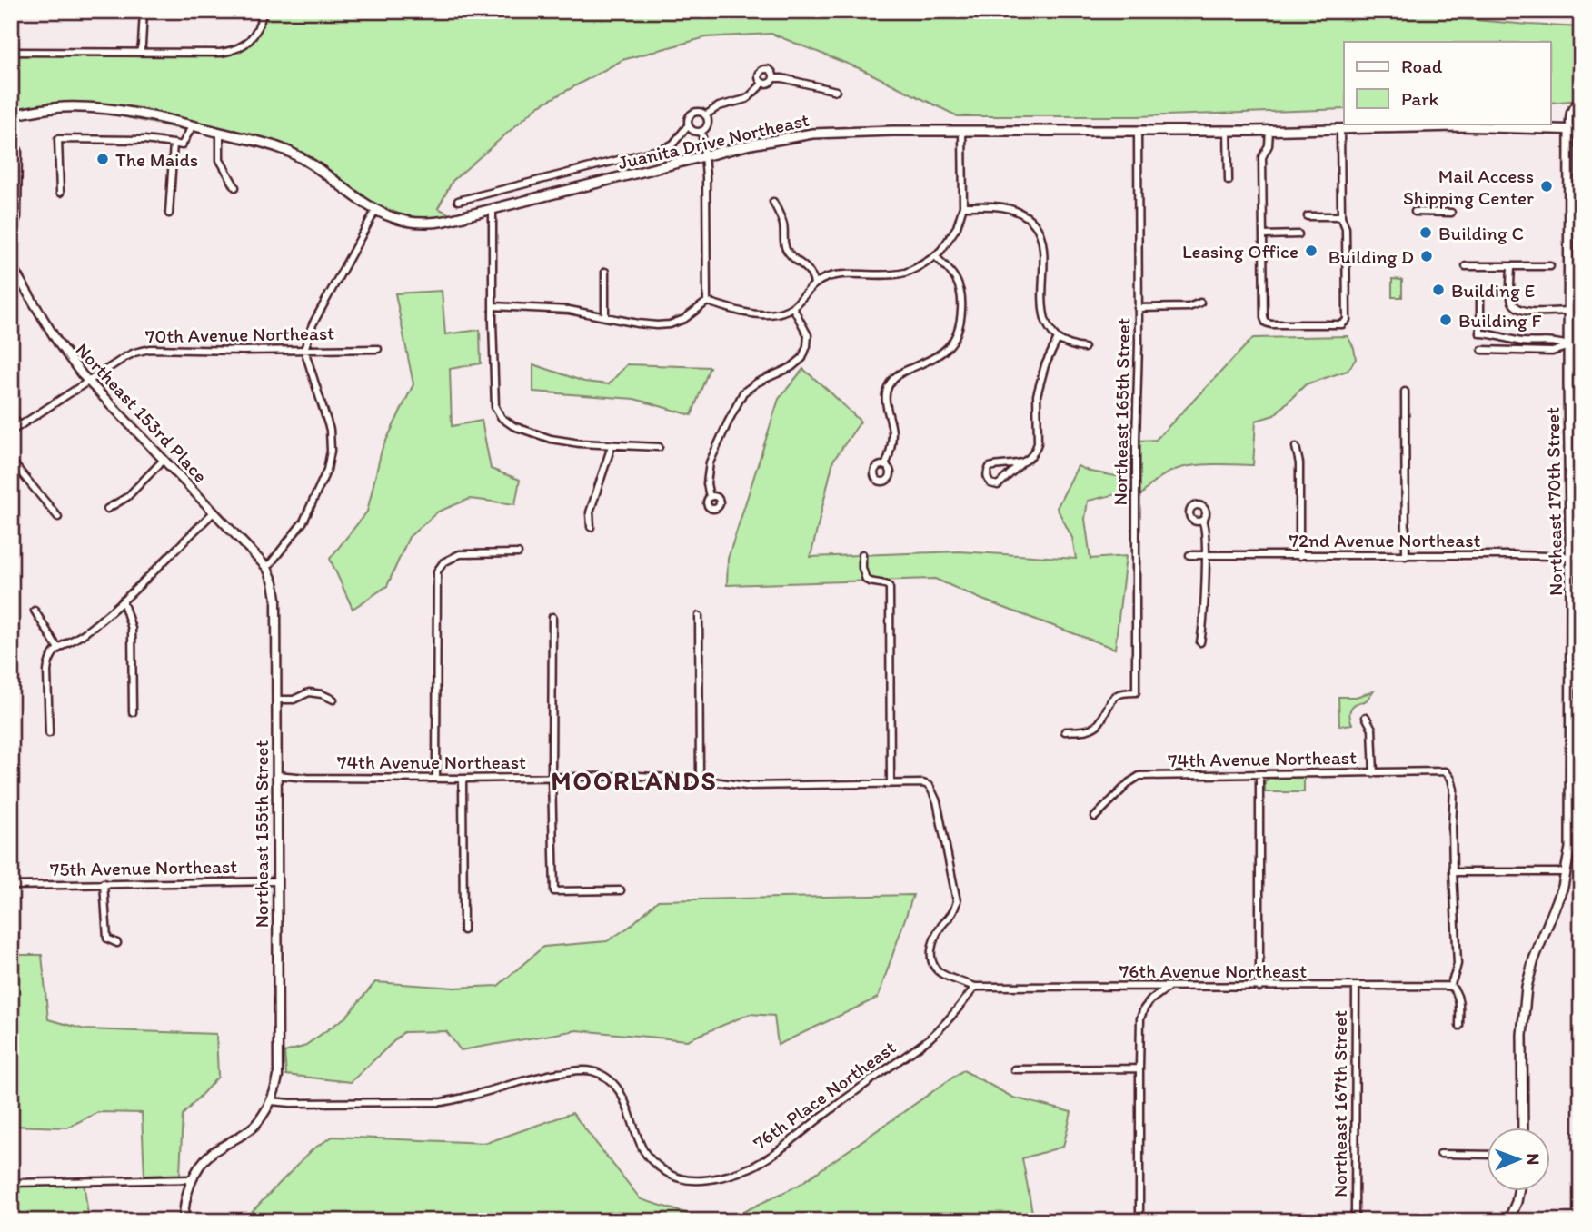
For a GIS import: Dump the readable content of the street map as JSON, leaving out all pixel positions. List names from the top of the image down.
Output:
{
  "streets": {
    "main road": ["Juanita Drive Northeast", "Northeast 170th Street"],
    "street": [
      "70th Avenue Northeast",
      "Northeast 165th Street",
      "Northeast 153rd Place",
      "72nd Avenue Northeast",
      "74th Avenue Northeast",
      "Northeast 155th Street",
      "75th Avenue Northeast",
      "76th Avenue Northeast",
      "76th Place Northeast",
      "Northeast 167th Street"
    ]
  },
  "crossings": [
    ["Juanita Drive Northeast", "Northeast 165th Street"],
    ["Juanita Drive Northeast", "Northeast 170th Street"],
    ["70th Avenue Northeast", "Northeast 153rd Place"],
    ["Northeast 153rd Place", "Northeast 155th Street"],
    ["Northeast 170th Street", "72nd Avenue Northeast"],
    ["74th Avenue Northeast", "Northeast 155th Street"],
    ["74th Avenue Northeast", "76th Avenue Northeast"],
    ["74th Avenue Northeast", "76th Place Northeast"],
    ["Northeast 155th Street", "75th Avenue Northeast"],
    ["Northeast 155th Street", "76th Place Northeast"],
    ["76th Avenue Northeast", "76th Place Northeast"],
    ["76th Avenue Northeast", "Northeast 167th Street"]
  ],
  "districts": ["MOORLANDS"],
  "places": [
    "The Maids",
    "Mail Access Shipping Center",
    "Building C",
    "Leasing Office",
    "Building D",
    "Building E",
    "Building F"
  ],
  "legend": ["Road", "Park"],
  "north": "right"
}
